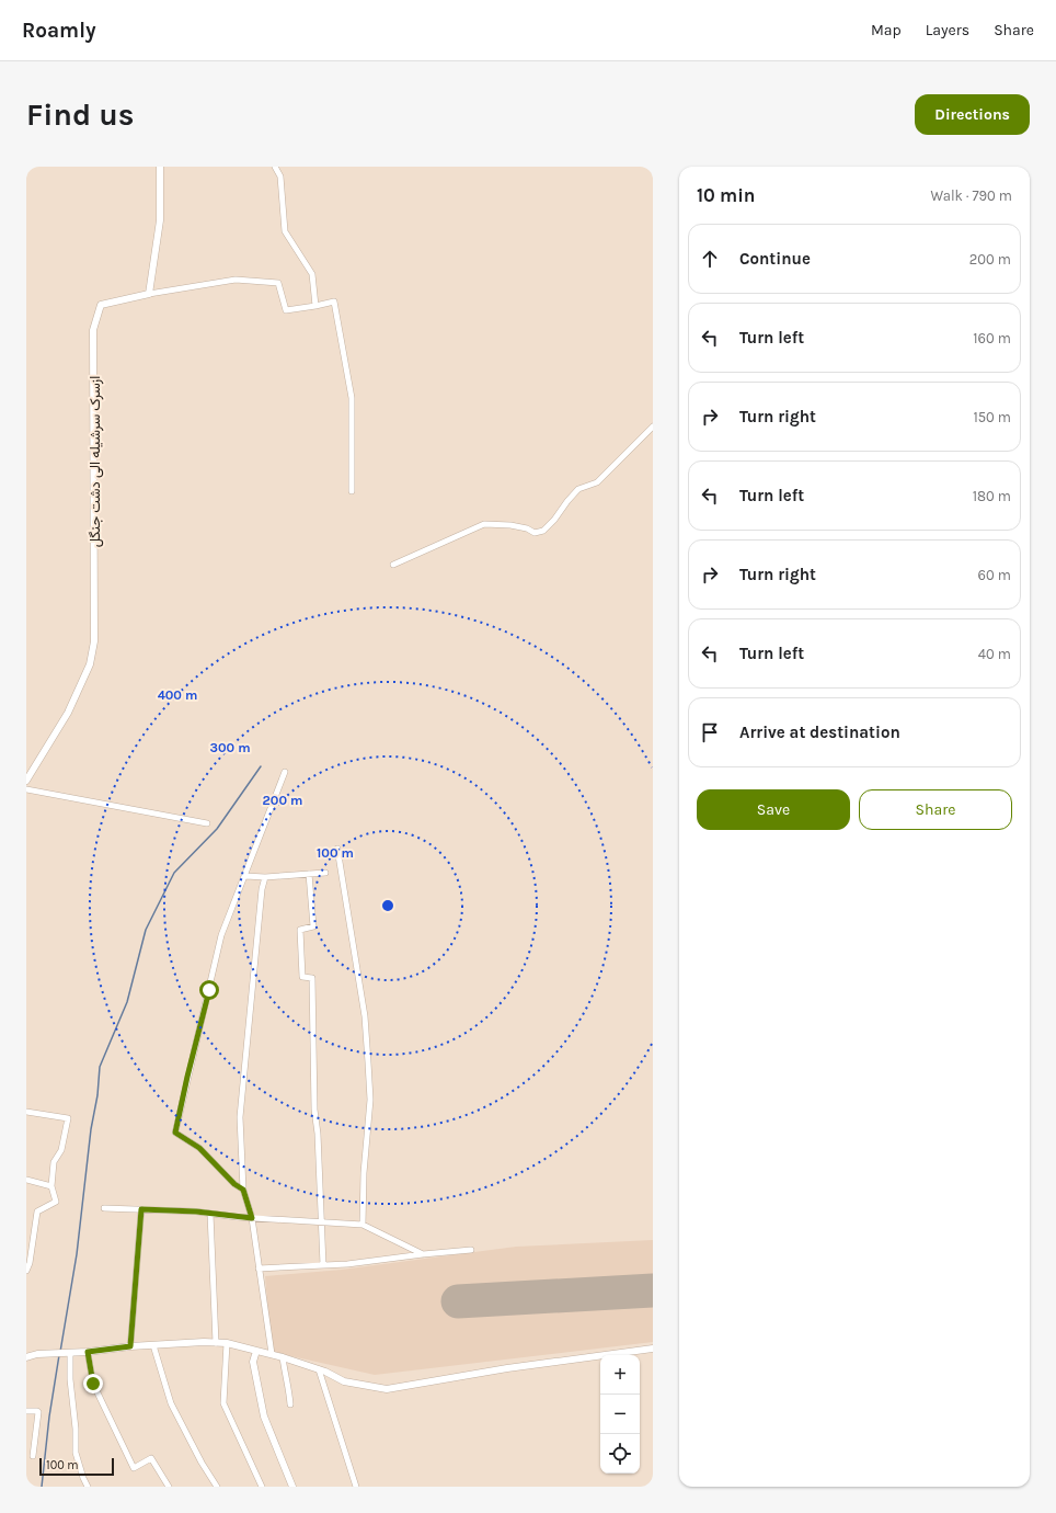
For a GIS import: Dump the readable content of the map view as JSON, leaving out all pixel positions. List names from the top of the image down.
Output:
{
  "streets": {
    "street": ["ازسرک سرشیله الی دشت جنگل"]
  },
  "scale_bar": "100 m",
  "page": {
    "header": "Roamly",
    "nav": ["Map", "Layers", "Share"],
    "buttons": [
      "Directions",
      ["Save", "Share"]
    ],
    "title": "Find us",
    "heading": ["10 min", "Walk · 790 m"],
    "list": [
      ["Continue", "200 m"],
      ["Turn left", "160 m"],
      ["Turn right", "150 m"],
      ["Turn left", "180 m"],
      ["Turn right", "60 m"],
      ["Turn left", "40 m"],
      "Arrive at destination"
    ],
    "map_buttons": ["+", "−"],
    "scale": "100 m"
  },
  "rings": [
    "400 m",
    "300 m",
    "200 m",
    "100 m"
  ]
}
